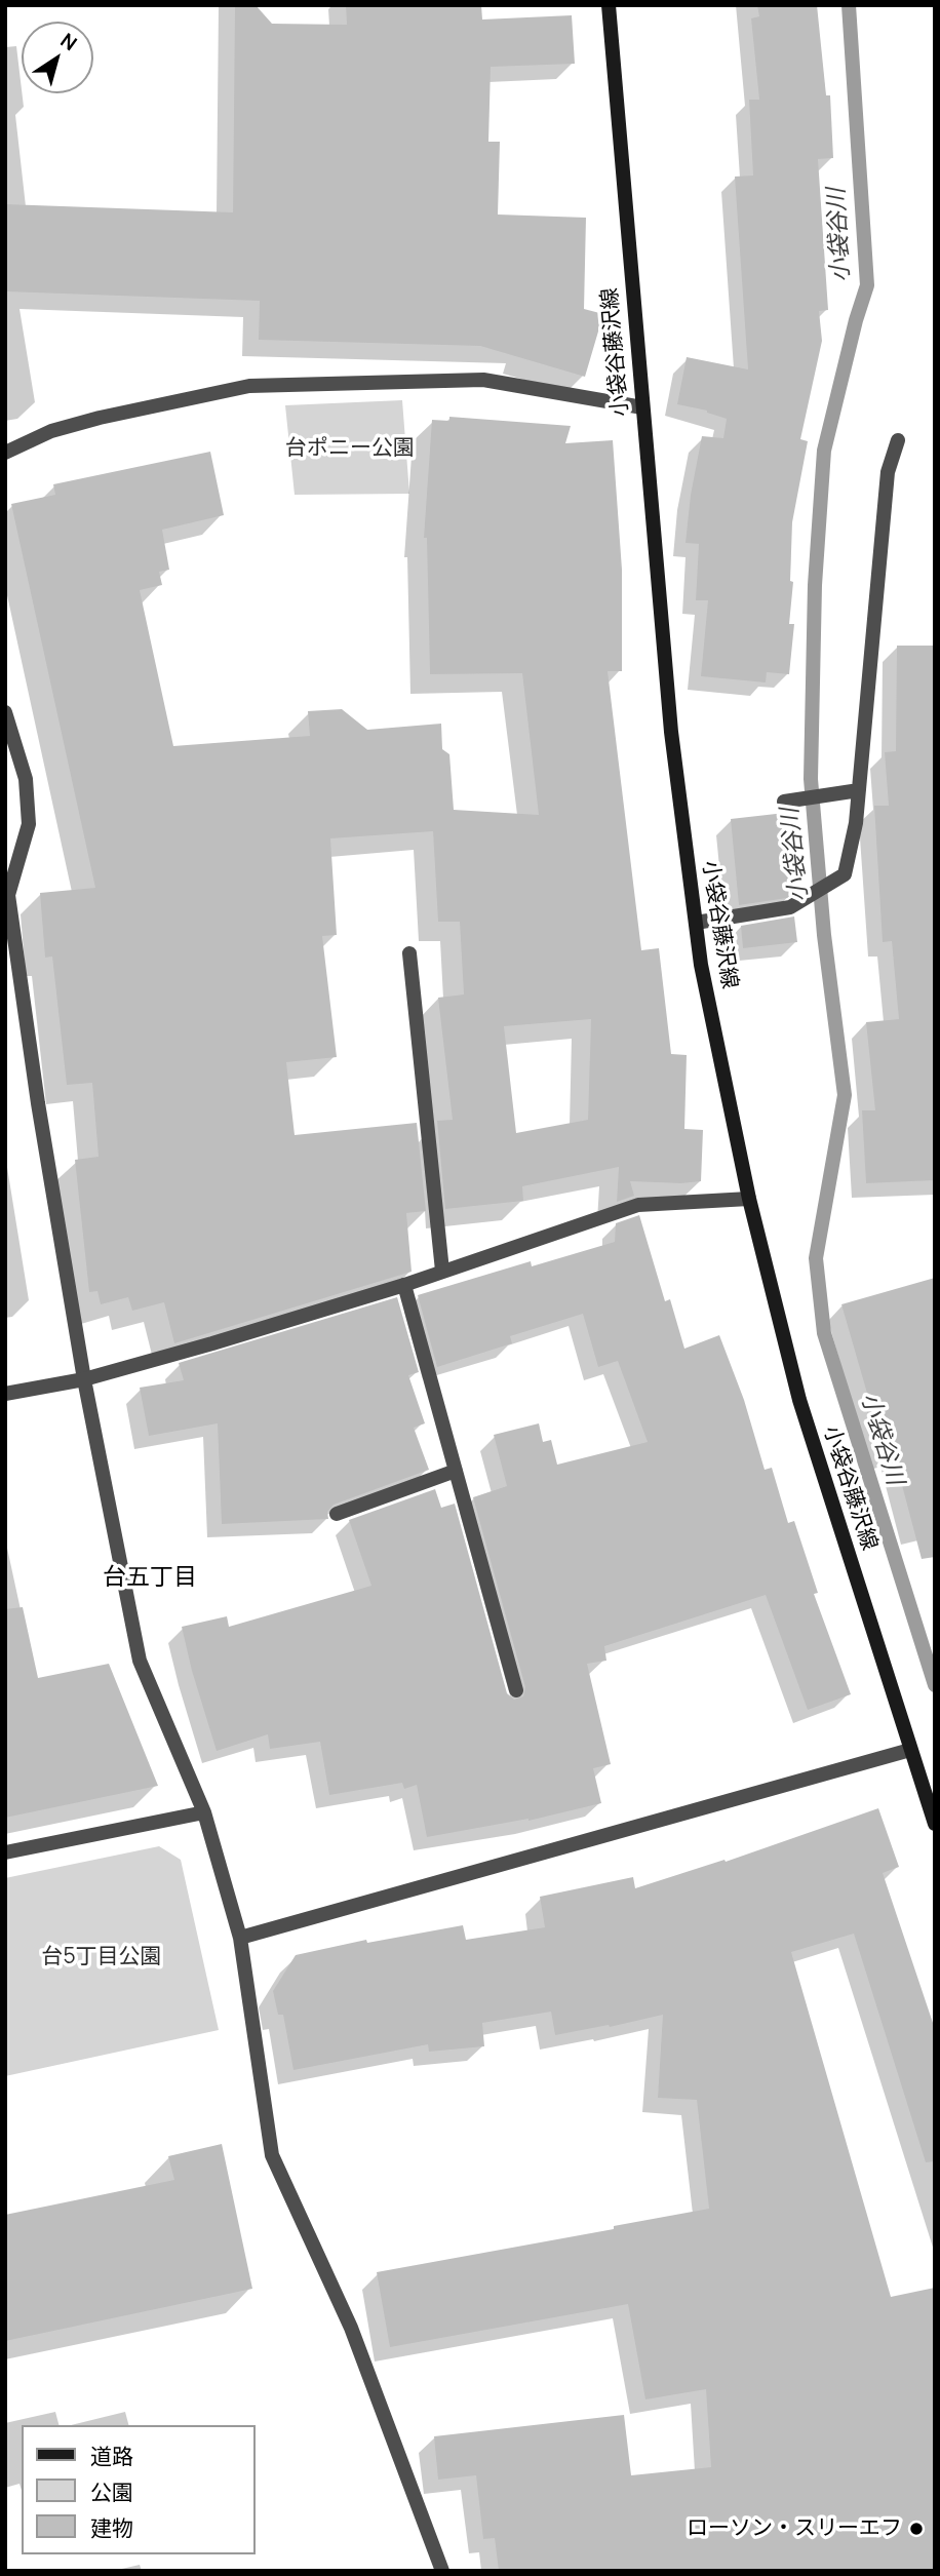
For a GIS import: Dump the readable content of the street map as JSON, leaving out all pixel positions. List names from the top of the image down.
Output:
{
  "streets": {
    "main road": ["小袋谷藤沢線"]
  },
  "districts": ["台五丁目"],
  "water": ["小袋谷川"],
  "parks": ["台ポニー公園", "台5丁目公園"],
  "places": ["ローソン・スリーエフ"],
  "legend": ["道路", "公園", "建物"],
  "north": "top right"
}
